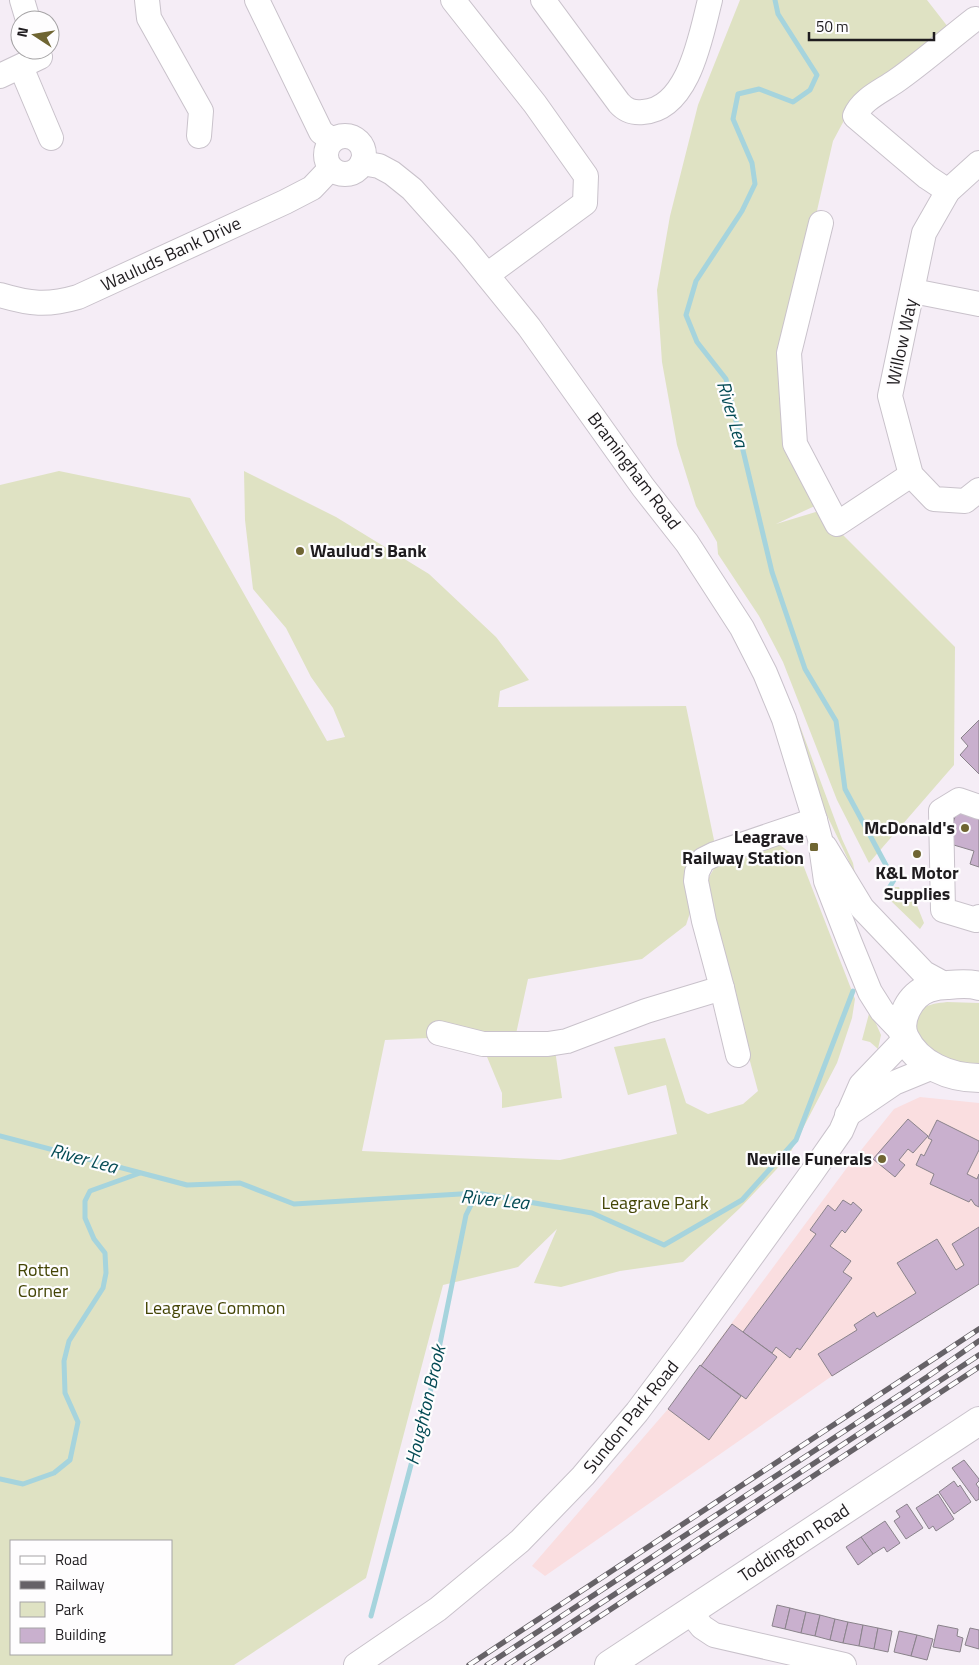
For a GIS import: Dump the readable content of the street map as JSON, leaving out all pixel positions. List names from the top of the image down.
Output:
{
  "streets": {
    "main road": ["Toddington Road"],
    "street": [
      "Wauluds Bank Drive",
      "Willow Way",
      "Bramingham Road",
      "Sundon Park Road"
    ]
  },
  "crossings": [
    ["Wauluds Bank Drive", "Bramingham Road"],
    ["Bramingham Road", "Sundon Park Road"]
  ],
  "water": ["River Lea", "Houghton Brook"],
  "parks": ["Leagrave Park", "Rotten Corner", "Leagrave Common"],
  "places": {
    "other": [
      "Waulud's Bank",
      "McDonald's",
      "K&L Motor Supplies",
      "Neville Funerals"
    ],
    "transit": ["Leagrave Railway Station"]
  },
  "legend": [
    "Road",
    "Railway",
    "Park",
    "Building"
  ],
  "scale_bar": "50 m",
  "north": "left"
}
